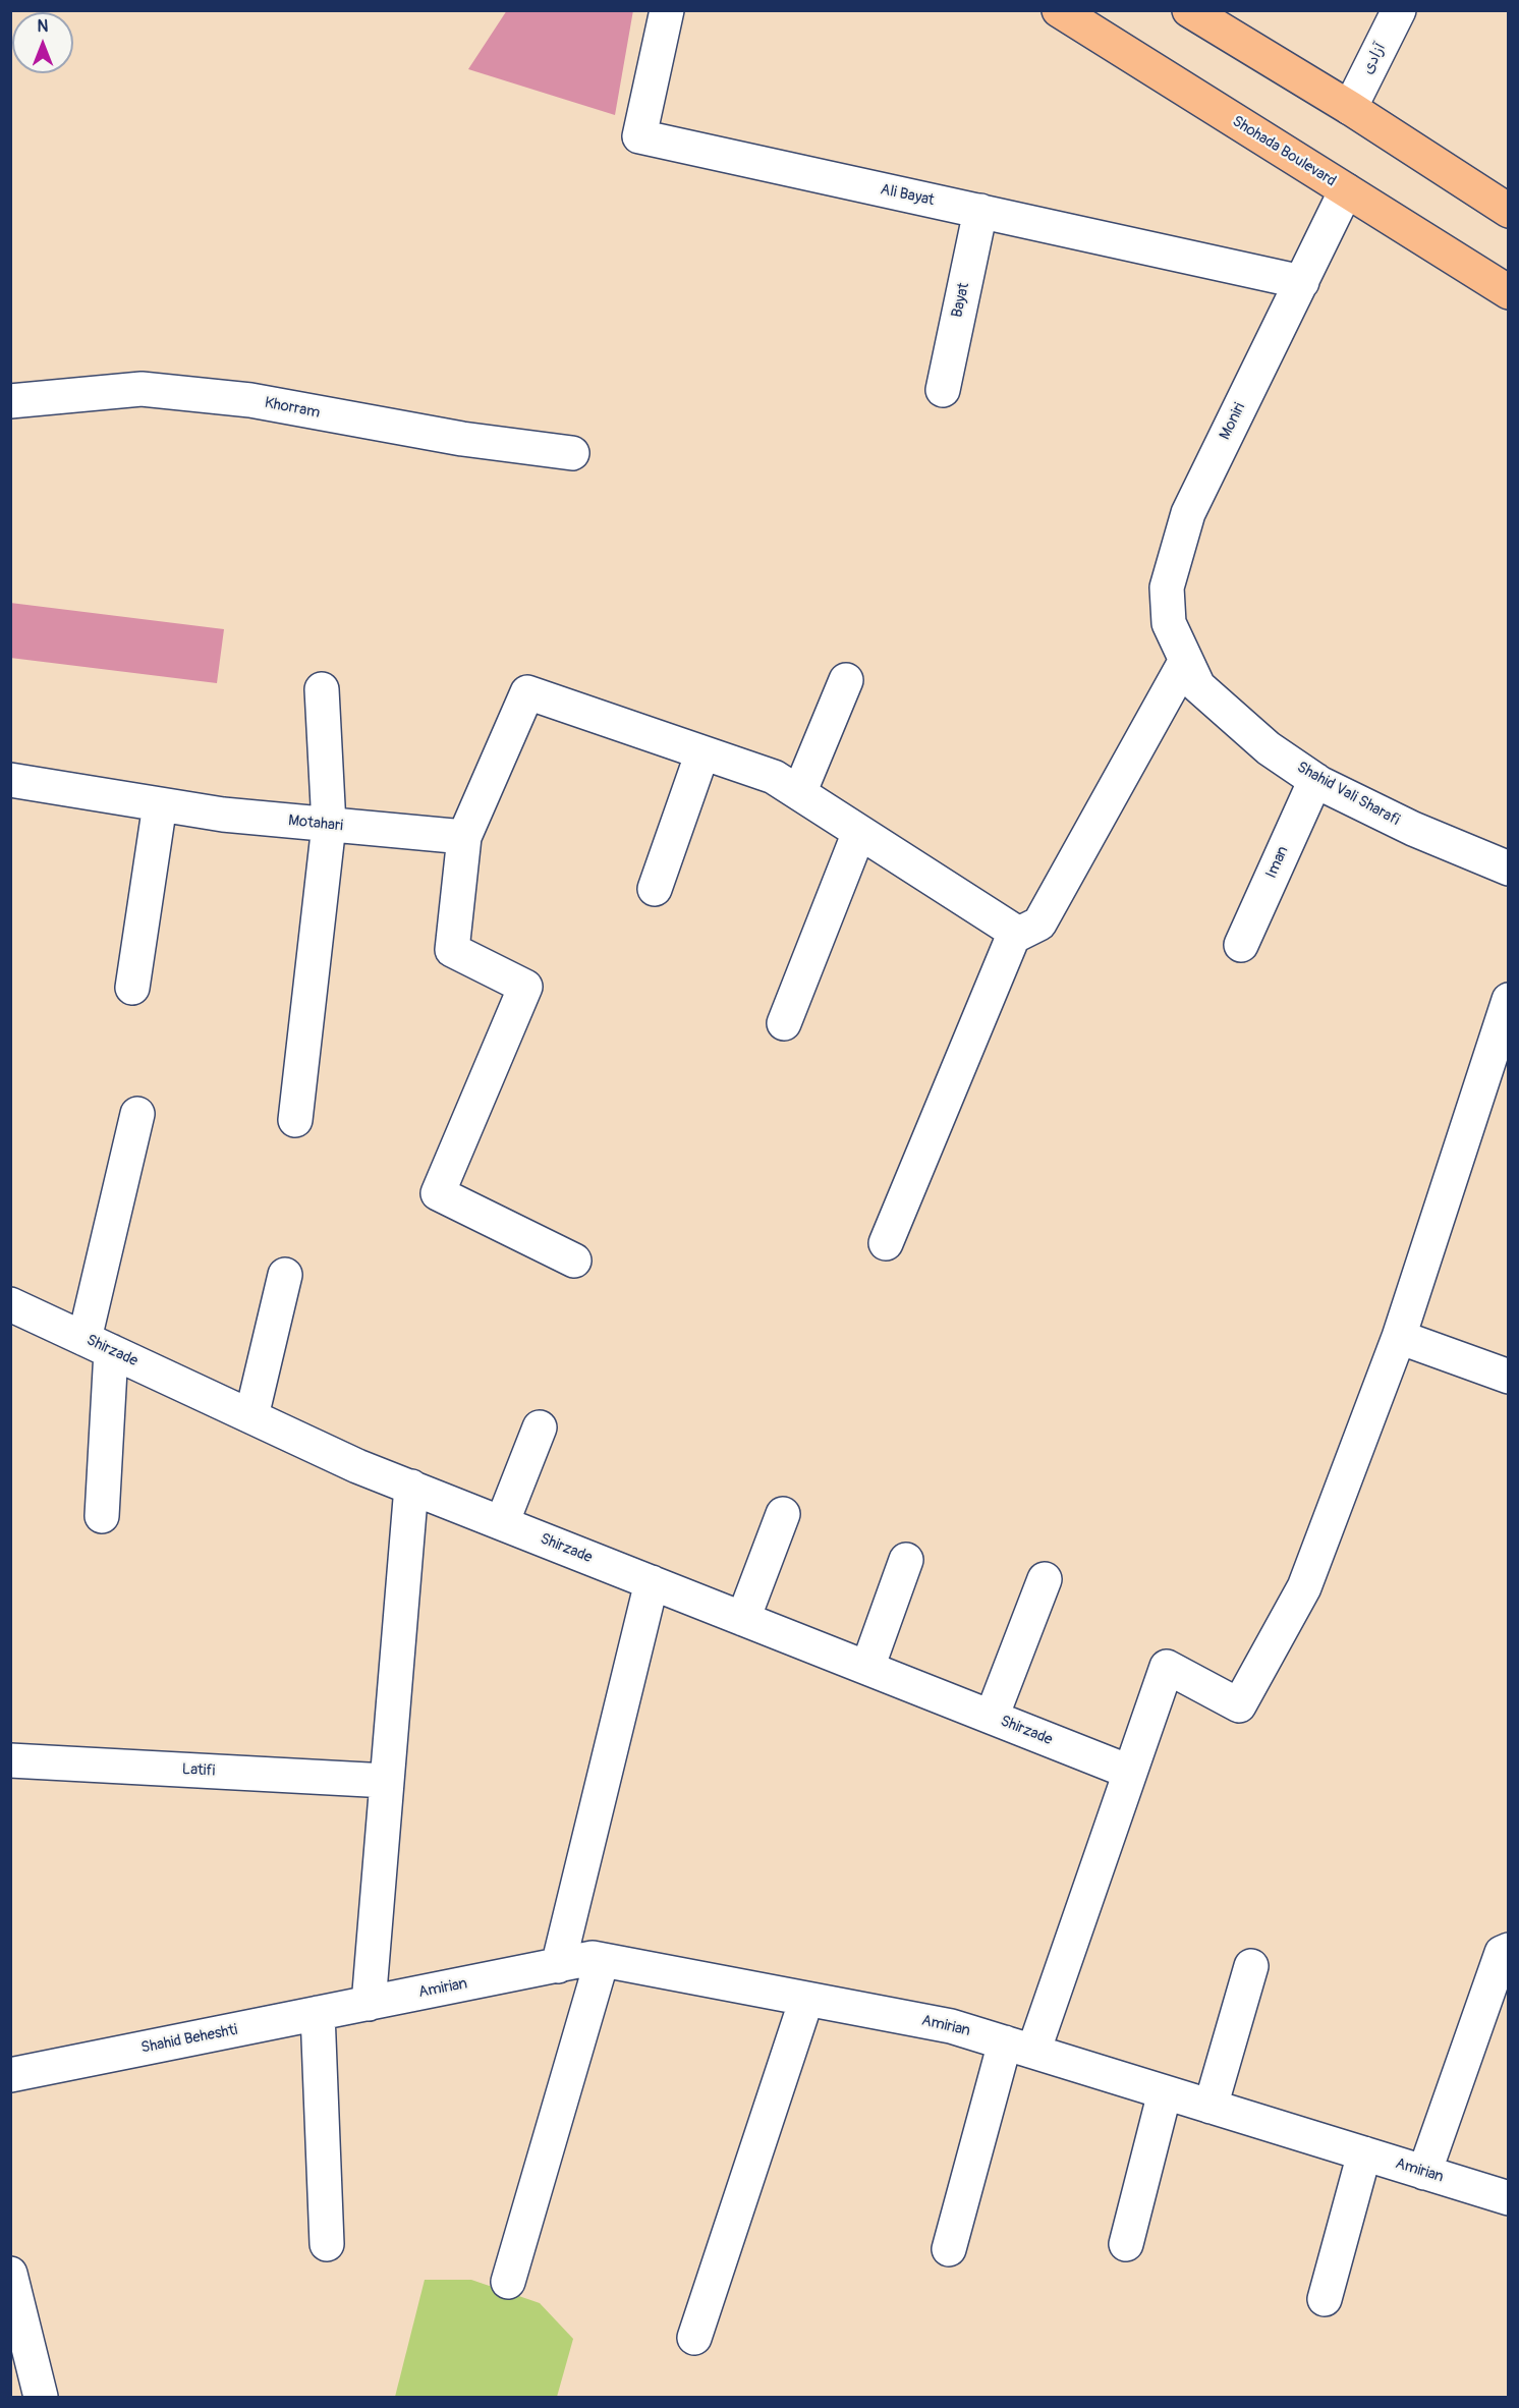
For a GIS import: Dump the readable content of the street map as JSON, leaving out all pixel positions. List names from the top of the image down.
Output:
{
  "streets": {
    "main road": ["Shohada Boulevard"],
    "street": [
      "آزادی",
      "Ali Bayat",
      "Bayat",
      "Khorram",
      "Moniri",
      "Shahid Vali Sharafi",
      "Motahari",
      "Iman",
      "Shirzade",
      "Latifi",
      "Amirian",
      "Shahid Beheshti"
    ]
  },
  "crossings": [
    ["Shohada Boulevard", "Moniri"],
    ["Ali Bayat", "Bayat"],
    ["Ali Bayat", "Moniri"],
    ["Moniri", "Shahid Vali Sharafi"],
    ["Shahid Vali Sharafi", "Iman"],
    ["Amirian", "Shahid Beheshti"]
  ],
  "north": "top"
}
